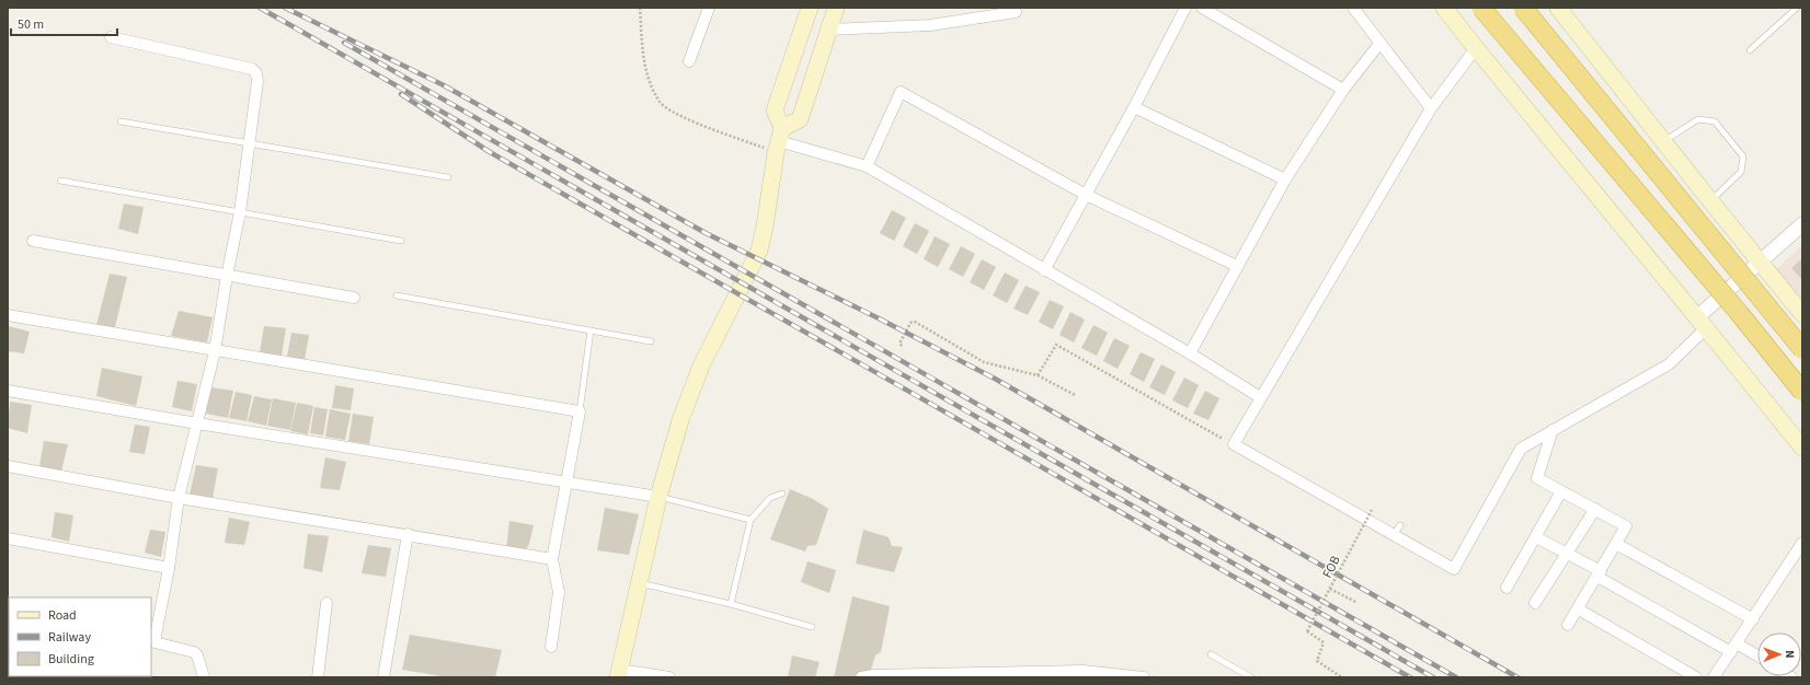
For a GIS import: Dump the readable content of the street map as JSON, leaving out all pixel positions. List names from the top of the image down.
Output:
{
  "streets": {
    "path": ["FOB"]
  },
  "legend": ["Road", "Railway", "Building"],
  "scale_bar": "50 m",
  "north": "right"
}
